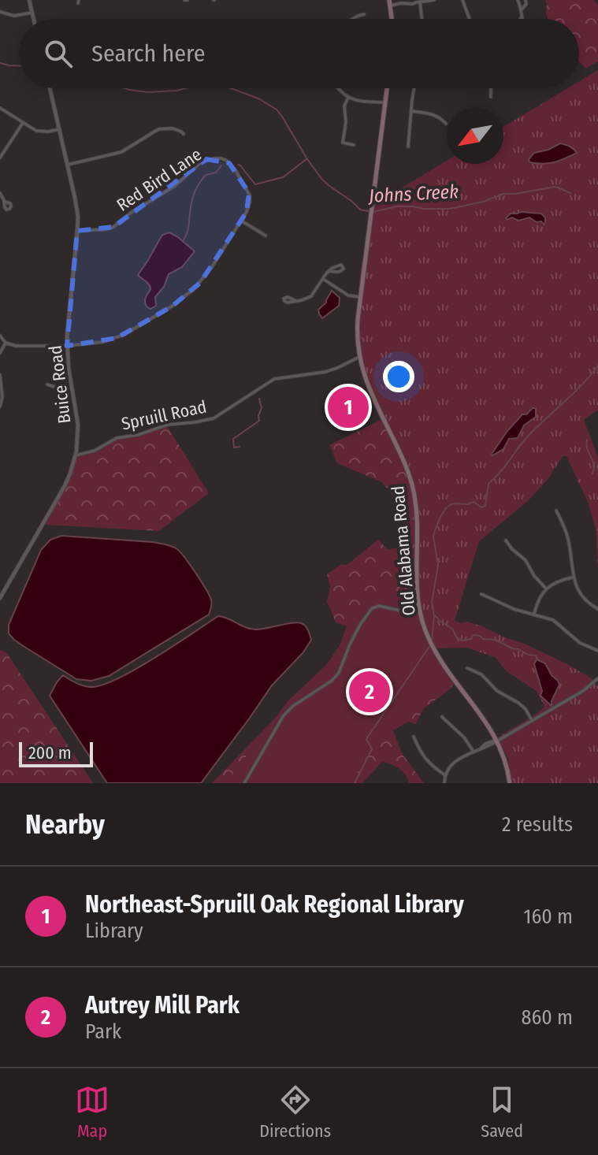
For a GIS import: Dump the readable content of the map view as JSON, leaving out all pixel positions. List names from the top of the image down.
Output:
{
  "streets": {
    "main road": ["Old Alabama Road"],
    "street": ["Red Bird Lane", "Buice Road", "Spruill Road"]
  },
  "crossings": [
    ["Red Bird Lane", "Buice Road"],
    ["Buice Road", "Spruill Road"],
    ["Spruill Road", "Old Alabama Road"]
  ],
  "water": ["Johns Creek"],
  "scale_bar": "200 m",
  "north": "bottom left",
  "page": {
    "search": "Search here",
    "pins": ["1", "2"],
    "scale": "200 m",
    "heading": ["Nearby", "2 results"],
    "list": [
      {
        "mark": "1",
        "name": "Northeast-Spruill Oak Regional Library",
        "note": "Library",
        "value": "160 m"
      },
      {
        "mark": "2",
        "name": "Autrey Mill Park",
        "note": "Park",
        "value": "860 m"
      }
    ],
    "nav": ["Map", "Directions", "Saved"]
  }
}
